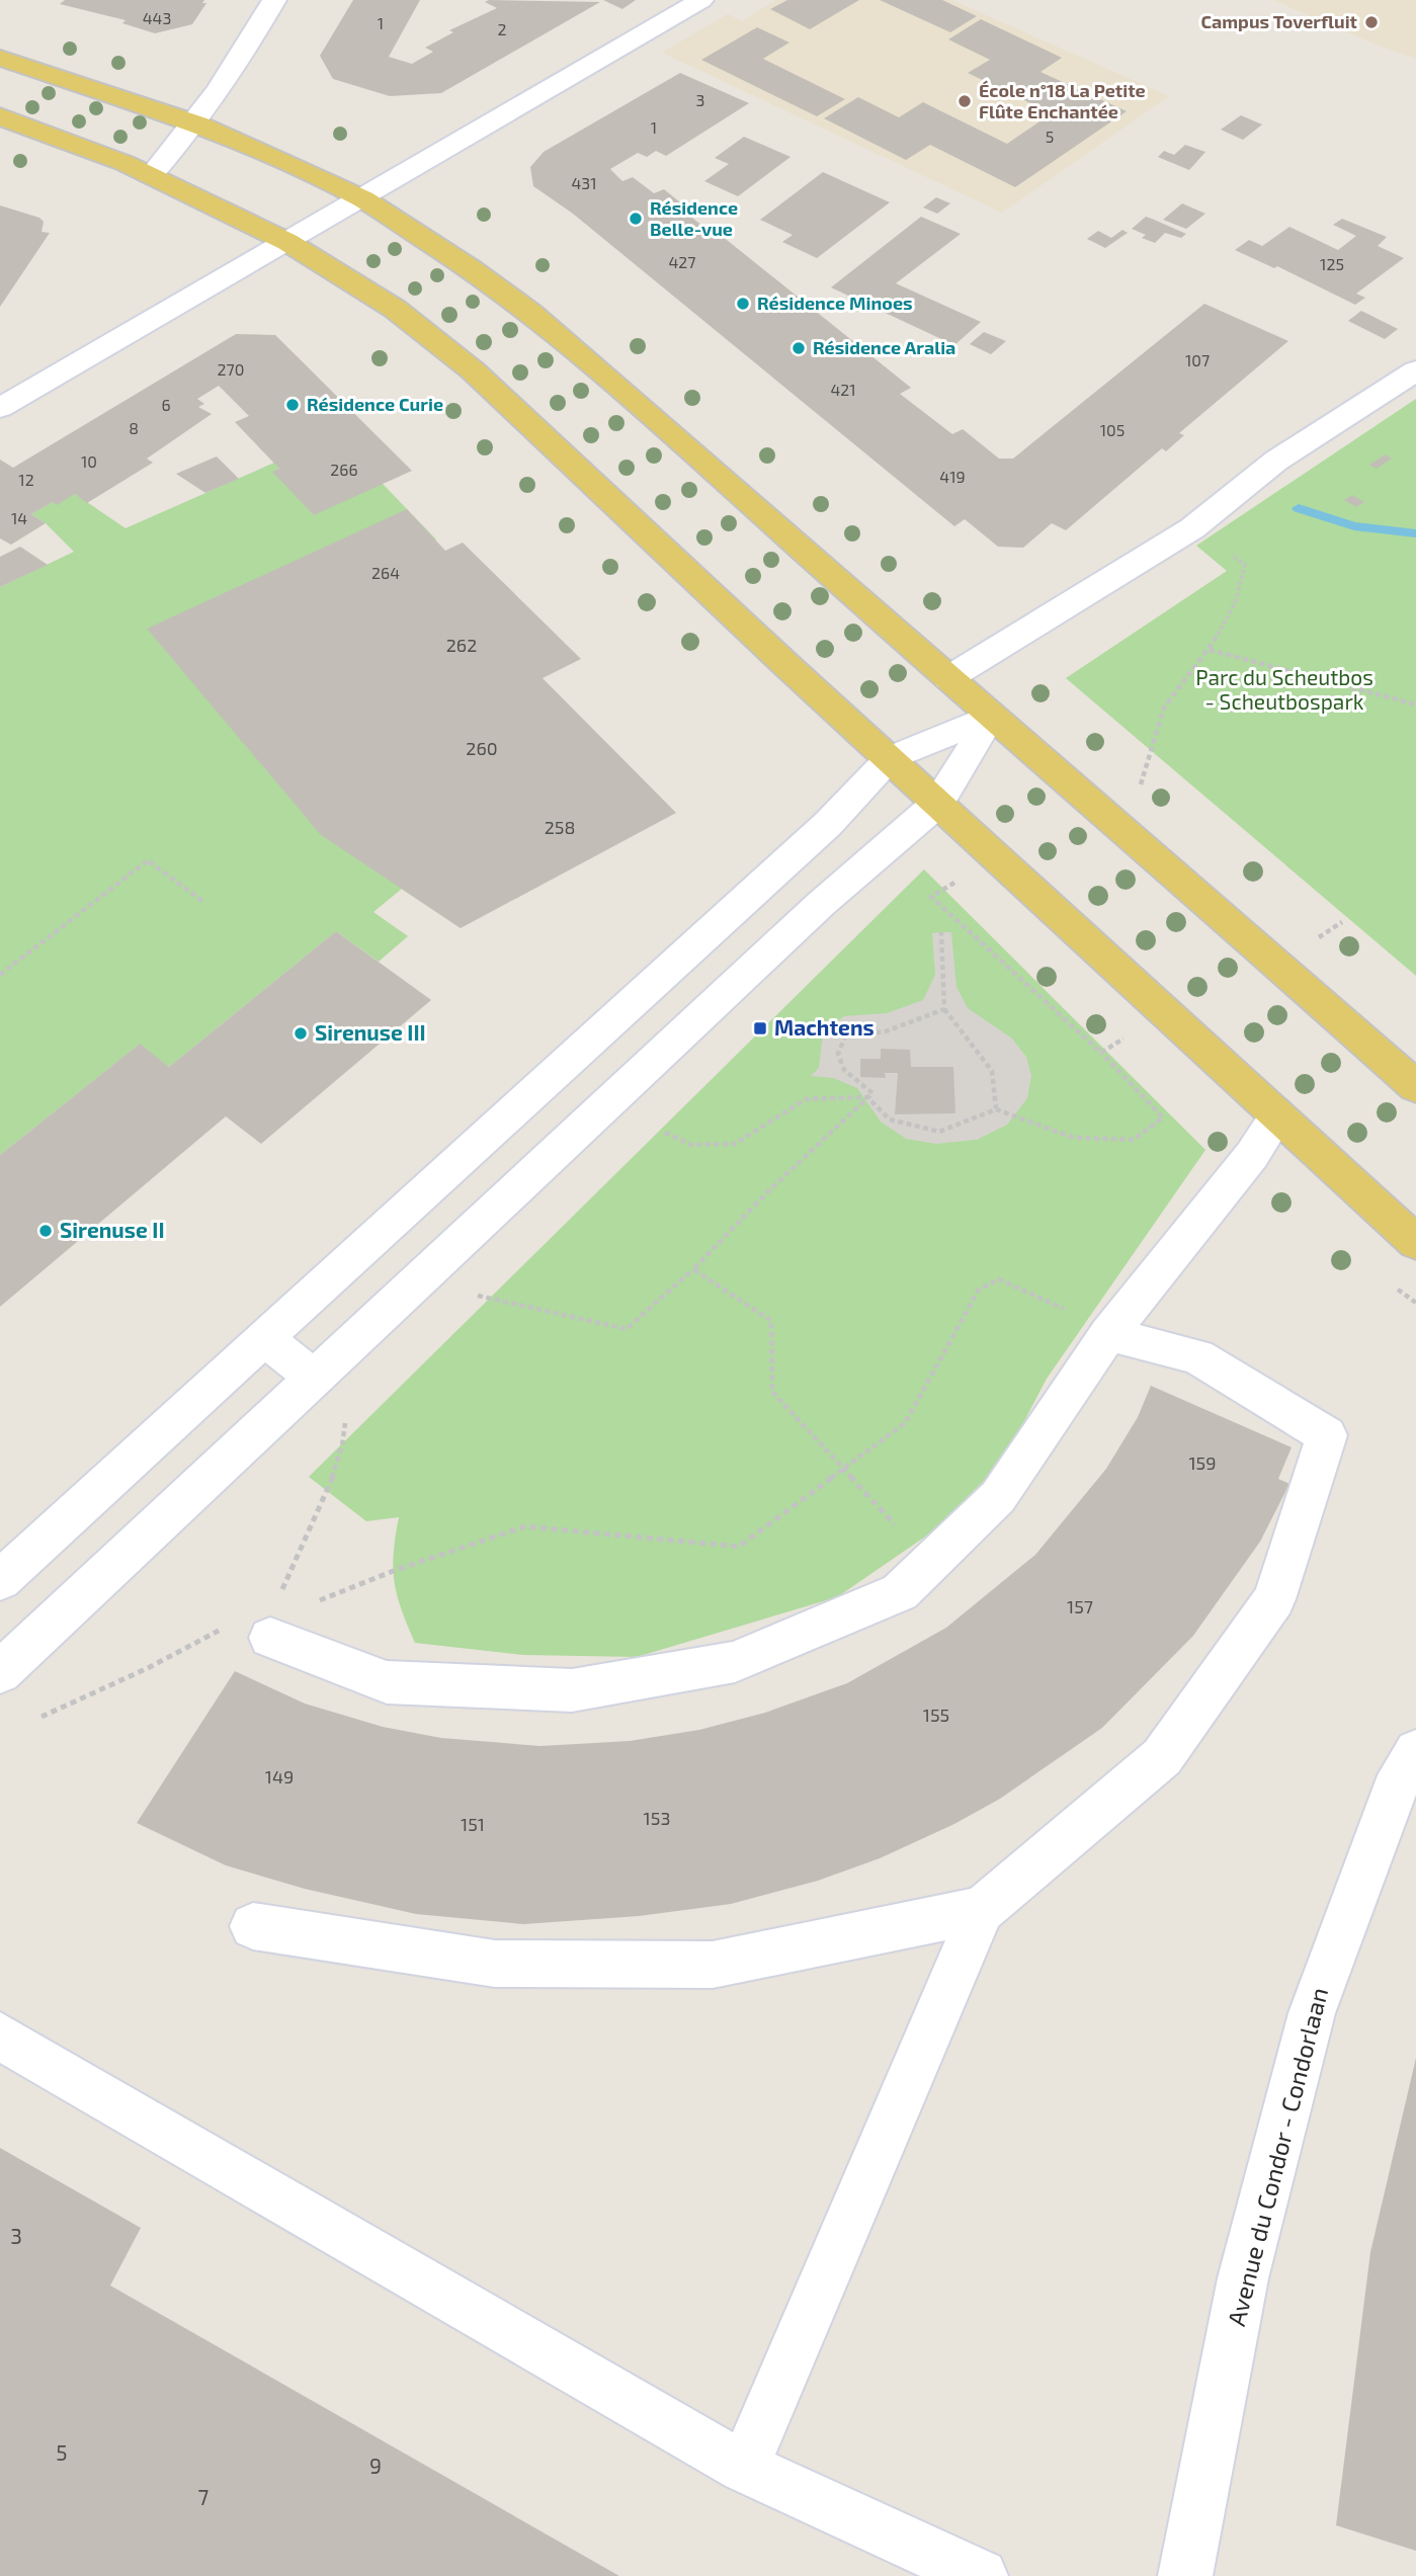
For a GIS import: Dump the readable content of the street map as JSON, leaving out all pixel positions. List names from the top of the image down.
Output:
{
  "streets": {
    "street": ["Avenue du Condor - Condorlaan"]
  },
  "parks": ["Parc du Scheutbos - Scheutbospark"],
  "places": {
    "other": [
      "Campus Toverfluit",
      "École n°18 La Petite Flûte Enchantée",
      "Résidence Belle-vue",
      "Résidence Minoes",
      "Résidence Aralia",
      "Résidence Curie",
      "Sirenuse III",
      "Sirenuse II"
    ],
    "transit": ["Machtens"]
  },
  "house_numbers": [
    "443",
    "1",
    "2",
    "3",
    "1",
    "5",
    "431",
    "427",
    "125",
    "107",
    "270",
    "421",
    "6",
    "8",
    "105",
    "10",
    "266",
    "419",
    "12",
    "14",
    "264",
    "262",
    "260",
    "258",
    "159",
    "157",
    "155",
    "149",
    "153",
    "151",
    "3",
    "5",
    "9",
    "7"
  ]
}
